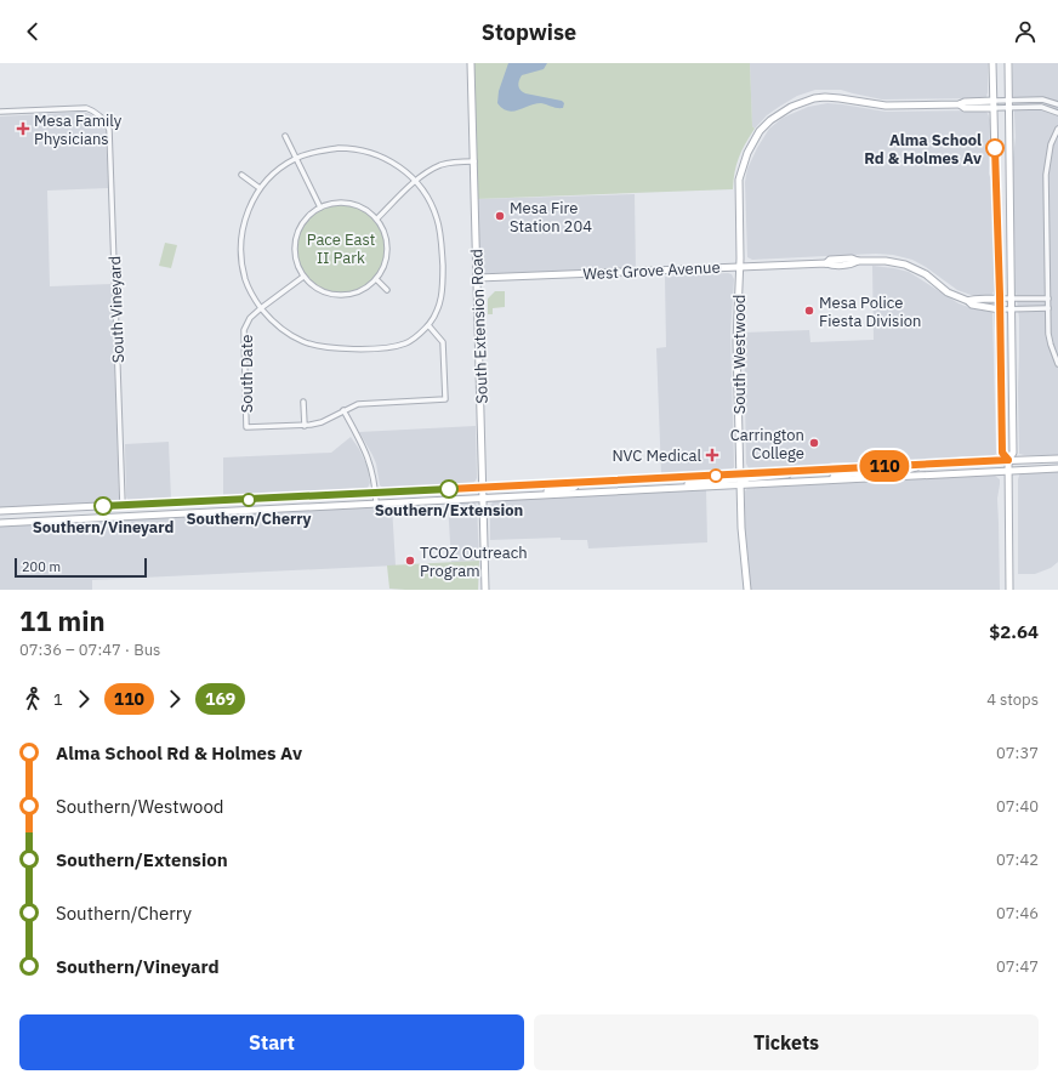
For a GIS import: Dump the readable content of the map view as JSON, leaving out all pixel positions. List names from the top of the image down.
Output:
{
  "streets": {
    "main road": ["West Grove Avenue", "South Extension Road", "South Westwood"],
    "street": ["South Vineyard", "South Date"]
  },
  "crossings": [
    ["West Grove Avenue", "South Extension Road"],
    ["West Grove Avenue", "South Westwood"]
  ],
  "parks": ["Pace East II Park"],
  "places": {
    "health": ["Mesa Family Physicians", "NVC Medical"],
    "other": [
      "Alma School Rd & Holmes Av",
      "Mesa Fire Station 204",
      "Mesa Police Fiesta Division",
      "Carrington College",
      "Southern/Extension",
      "Southern/Cherry",
      "Southern/Vineyard",
      "TCOZ Outreach Program"
    ]
  },
  "lines": ["bus line 110", "bus line 169"],
  "scale_bar": "200 m",
  "page": {
    "header": "Stopwise",
    "on_map": "110",
    "scale": "200 m",
    "heading": ["11 min", "07:36 – 07:47 · Bus", "$2.64"],
    "legs": [
      "1",
      "110",
      "169",
      "4 stops"
    ],
    "list": [
      {
        "name": "Alma School Rd & Holmes Av",
        "value": "07:37"
      },
      {
        "name": "Southern/Westwood",
        "value": "07:40"
      },
      {
        "name": "Southern/Extension",
        "value": "07:42"
      },
      {
        "name": "Southern/Cherry",
        "value": "07:46"
      },
      {
        "name": "Southern/Vineyard",
        "value": "07:47"
      }
    ],
    "buttons": ["Start", "Tickets"]
  }
}
